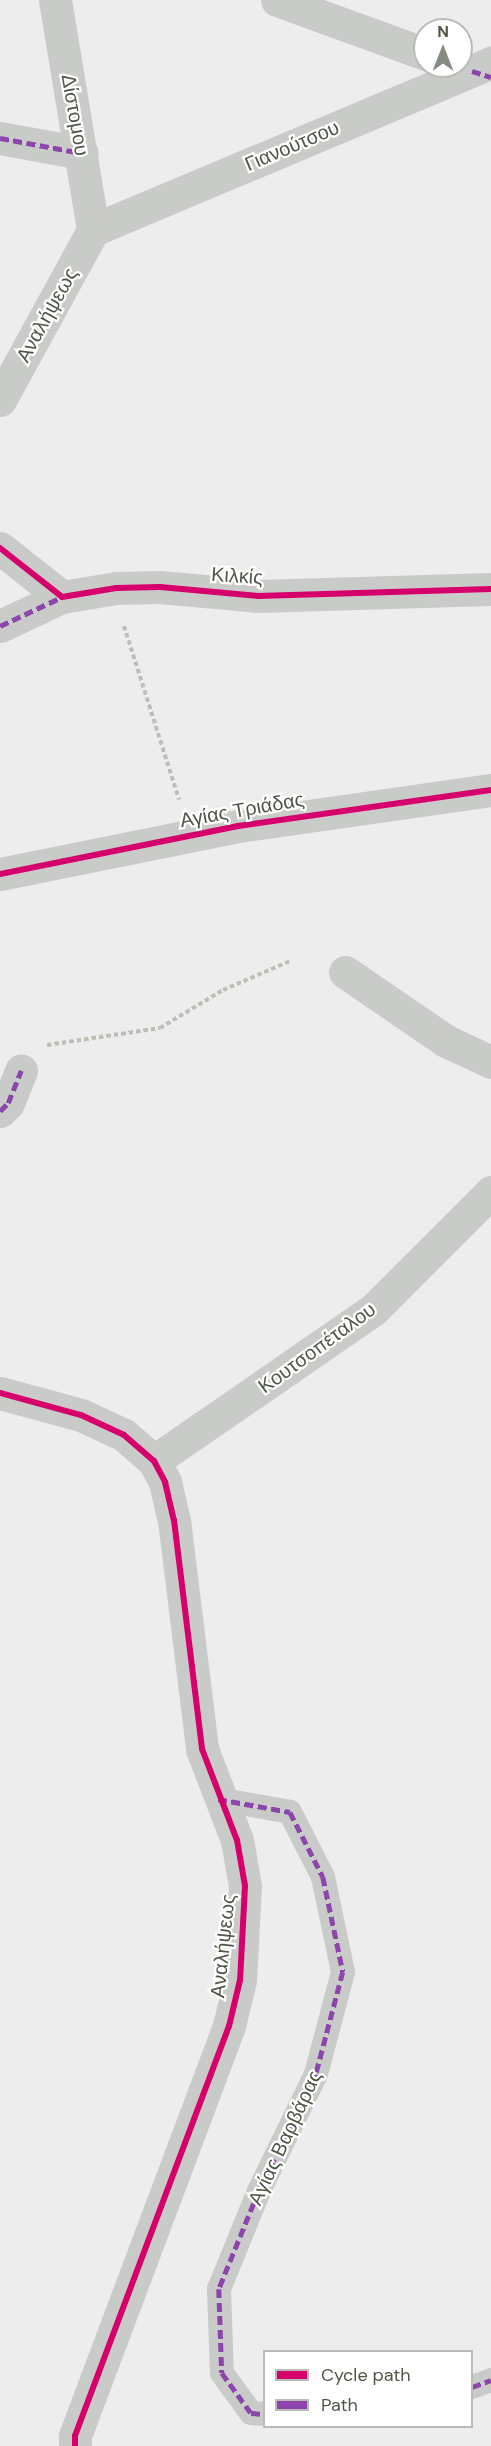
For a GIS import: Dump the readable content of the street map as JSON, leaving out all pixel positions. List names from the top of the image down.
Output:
{
  "streets": {
    "street": [
      "Δίστομου",
      "Γιανούτσου",
      "Αναλήψεως",
      "Κιλκίς",
      "Αγίας Τριάδας",
      "Κουτσοπέταλου",
      "Αγίας Βαρβάρας"
    ]
  },
  "crossings": [
    ["Δίστομου", "Γιανούτσου"],
    ["Δίστομου", "Αναλήψεως"],
    ["Γιανούτσου", "Αναλήψεως"],
    ["Αναλήψεως", "Κουτσοπέταλου"],
    ["Αναλήψεως", "Αγίας Βαρβάρας"]
  ],
  "legend": ["Cycle path", "Path"],
  "north": "top"
}
